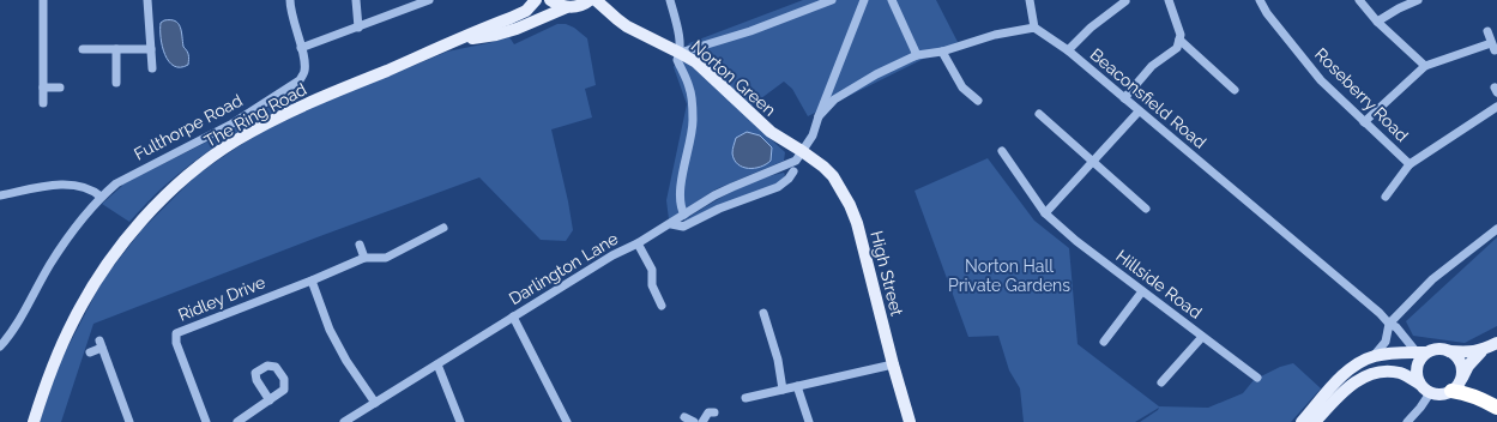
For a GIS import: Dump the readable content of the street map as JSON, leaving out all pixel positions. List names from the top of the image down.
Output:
{
  "streets": {
    "main road": ["Norton Green", "The Ring Road", "High Street"],
    "street": [
      "Roseberry Road",
      "Beaconsfield Road",
      "Fulthorpe Road",
      "Darlington Lane",
      "Hillside Road",
      "Ridley Drive"
    ]
  },
  "crossings": [
    ["Norton Green", "Darlington Lane"],
    ["Norton Green", "High Street"],
    ["Darlington Lane", "High Street"]
  ],
  "parks": ["Norton Hall Private Gardens"]
}
